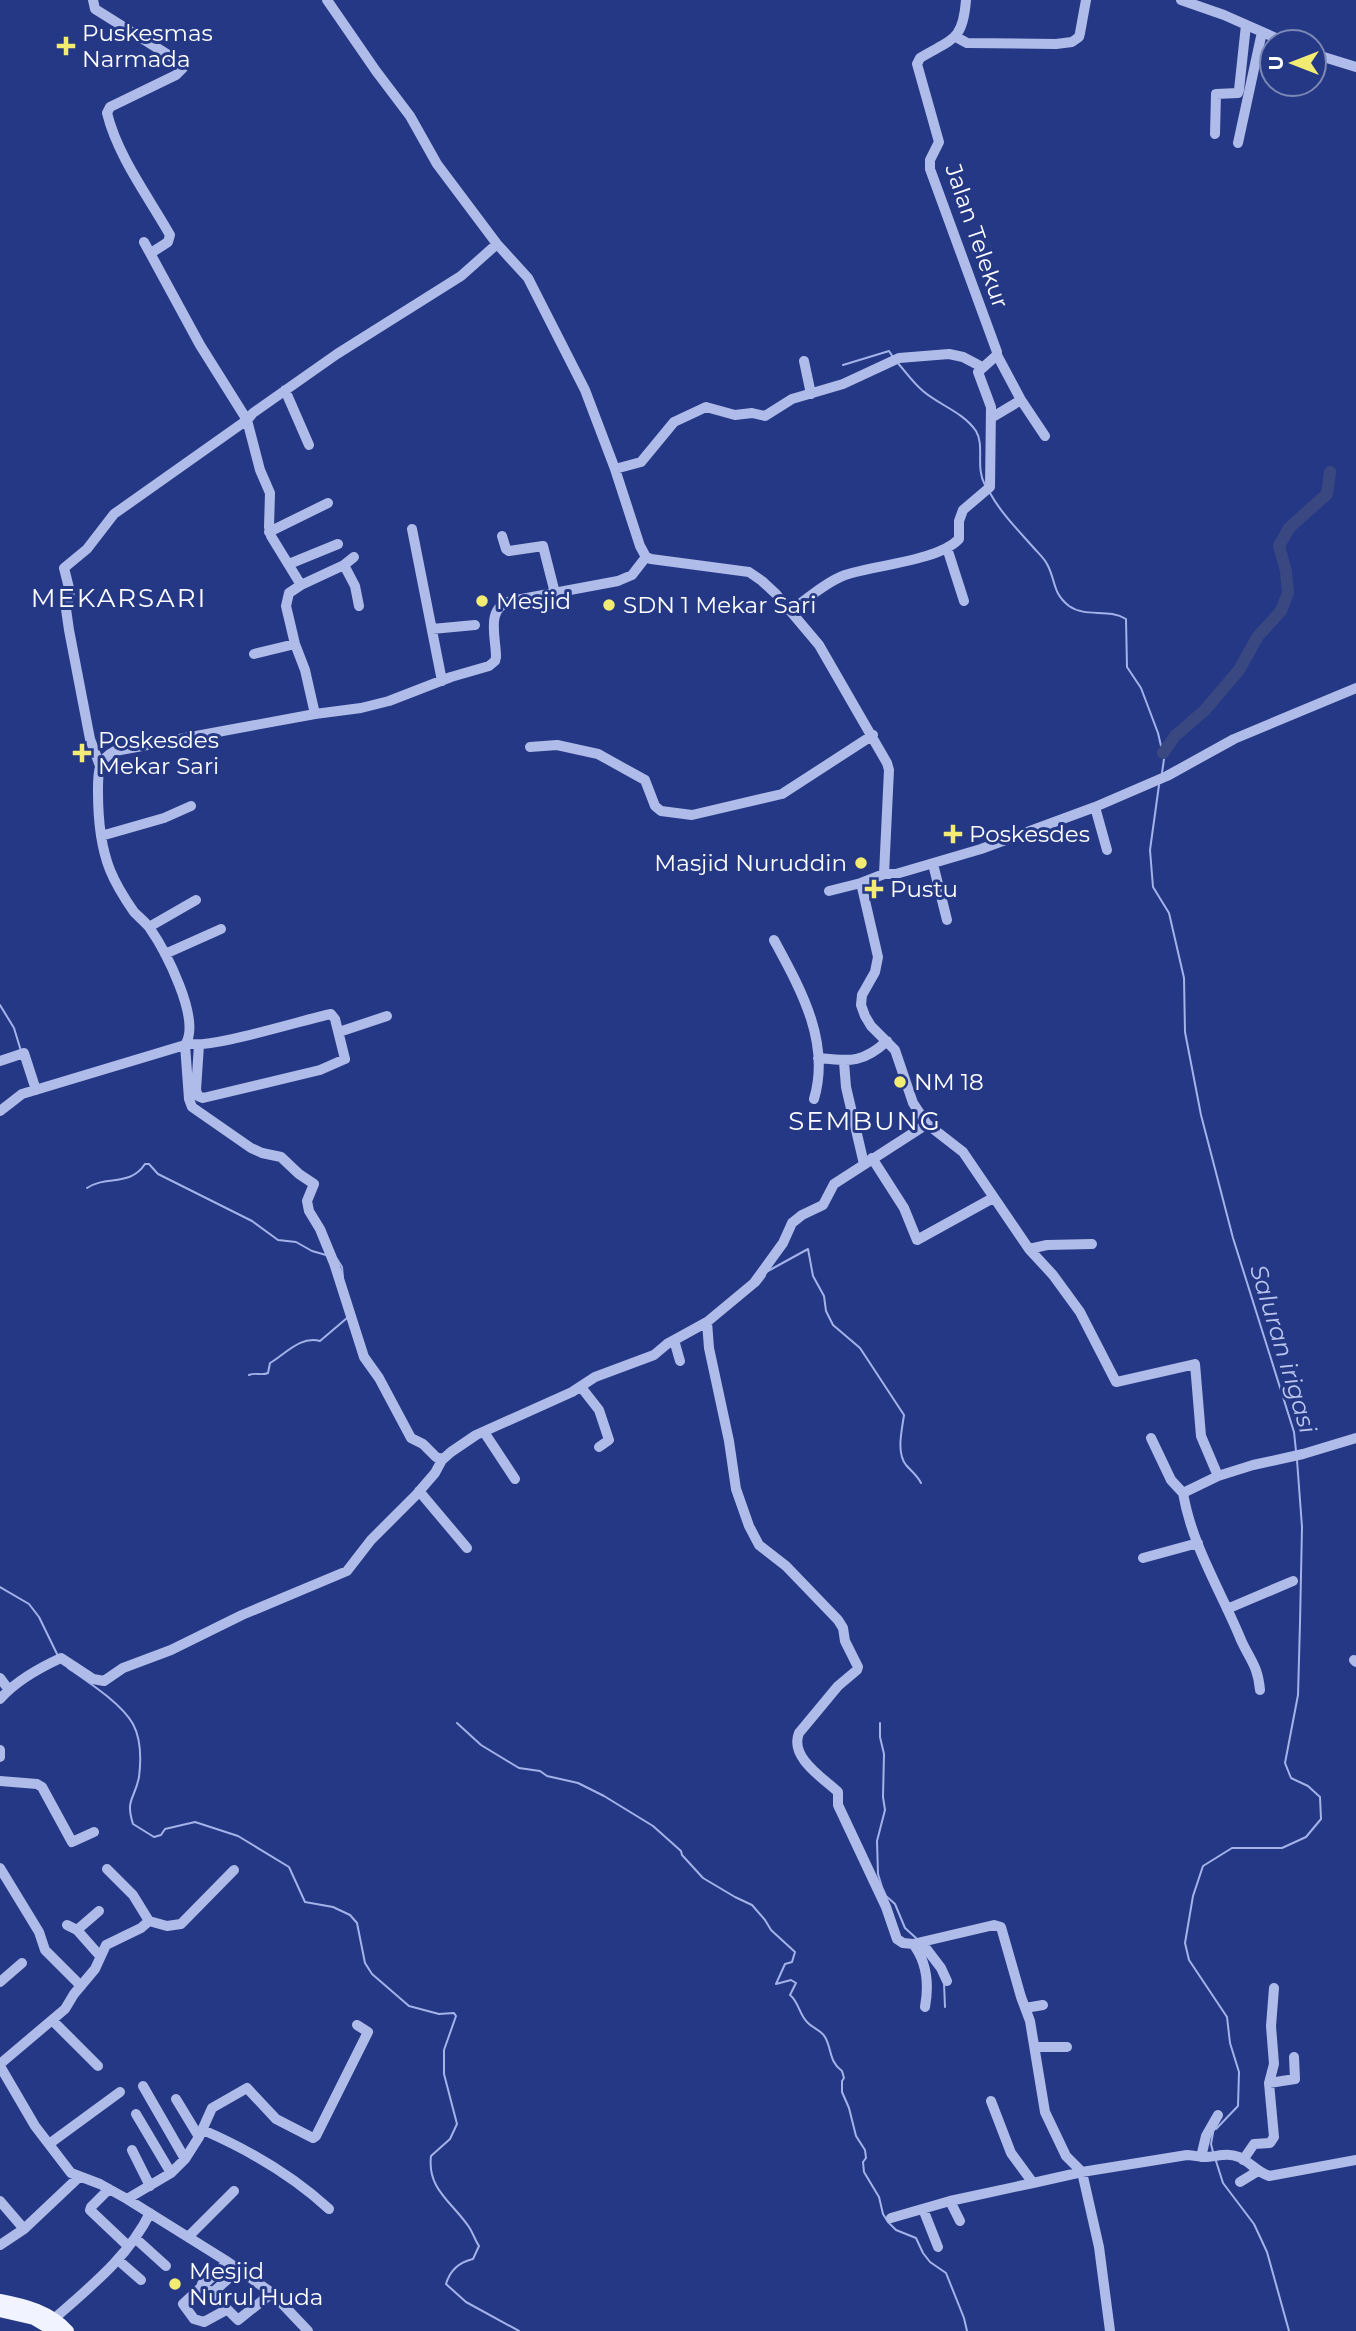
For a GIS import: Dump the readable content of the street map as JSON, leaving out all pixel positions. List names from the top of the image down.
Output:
{
  "streets": {
    "street": ["Jalan Telekur"]
  },
  "districts": ["MEKARSARI", "SEMBUNG"],
  "water": ["Saluran irigasi"],
  "places": {
    "health": [
      "Puskesmas Narmada",
      "Poskesdes Mekar Sari",
      "Poskesdes",
      "Pustu"
    ],
    "other": [
      "Mesjid",
      "SDN 1 Mekar Sari",
      "Masjid Nuruddin",
      "NM 18",
      "Mesjid Nurul Huda"
    ]
  },
  "north": "left"
}
